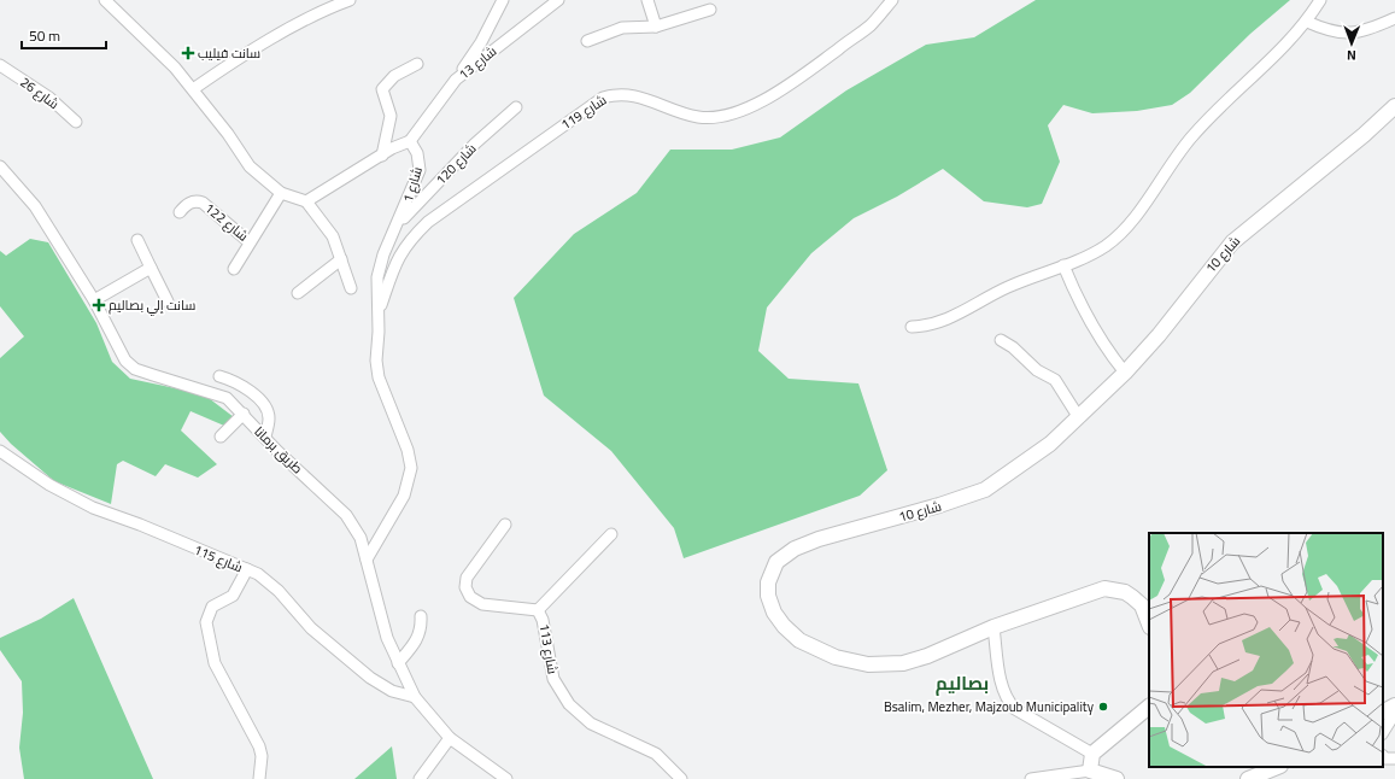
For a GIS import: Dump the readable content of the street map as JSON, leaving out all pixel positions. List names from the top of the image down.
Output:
{
  "streets": {
    "main road": ["شارع 10"],
    "street": [
      "شارع 13",
      "شارع 26",
      "شارع 119",
      "شارع 120",
      "شارع 1",
      "شارع 122",
      "طريق برمانا",
      "شارع 115",
      "شارع 113"
    ]
  },
  "crossings": [
    ["شارع 13", "شارع 1"],
    ["شارع 119", "شارع 1"],
    ["شارع 120", "شارع 1"],
    ["شارع 1", "طريق برمانا"],
    ["طريق برمانا", "شارع 115"]
  ],
  "districts": ["بصاليم"],
  "places": {
    "health": ["سانت فيليب", "سانت إلي بصاليم"],
    "other": ["Bsalim, Mezher, Majzoub Municipality"]
  },
  "scale_bar": "50 m",
  "north": "bottom"
}
